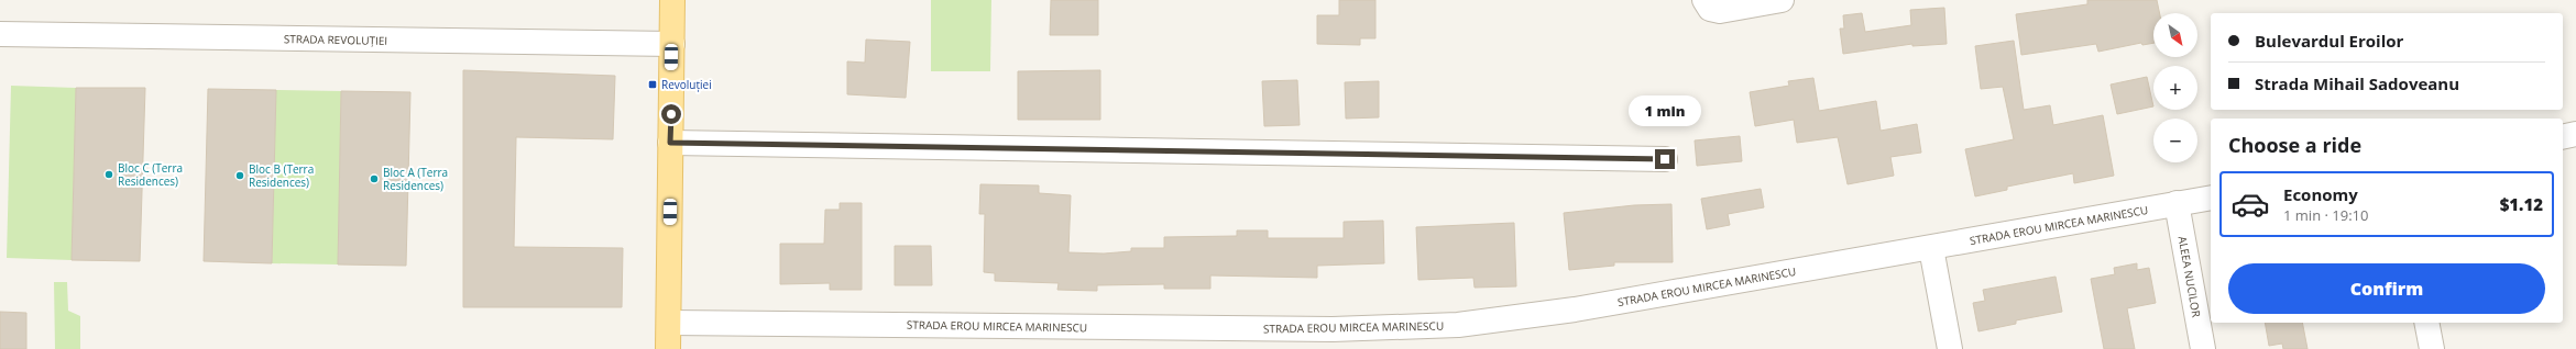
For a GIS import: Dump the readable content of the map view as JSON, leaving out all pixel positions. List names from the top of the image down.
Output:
{
  "streets": {
    "street": ["STRADA REVOLUȚIEI", "STRADA EROU MIRCEA MARINESCU", "ALEEA NUCILOR"]
  },
  "crossings": [
    ["STRADA EROU MIRCEA MARINESCU", "ALEEA NUCILOR"]
  ],
  "places": {
    "transit": ["Revoluției"],
    "other": ["Bloc C (Terra Residences)", "Bloc B (Terra Residences)", "Bloc A (Terra Residences)"]
  },
  "north": "bottom right",
  "page": {
    "map_buttons": ["+", "−"],
    "banner": ["Bulevardul Eroilor", "Strada Mihail Sadoveanu"],
    "bubble": "1 min",
    "heading": "Choose a ride",
    "list": [
      {
        "name": "Economy",
        "note": "1 min · 19:10",
        "value": "$1.12"
      }
    ],
    "buttons": "Confirm"
  }
}
